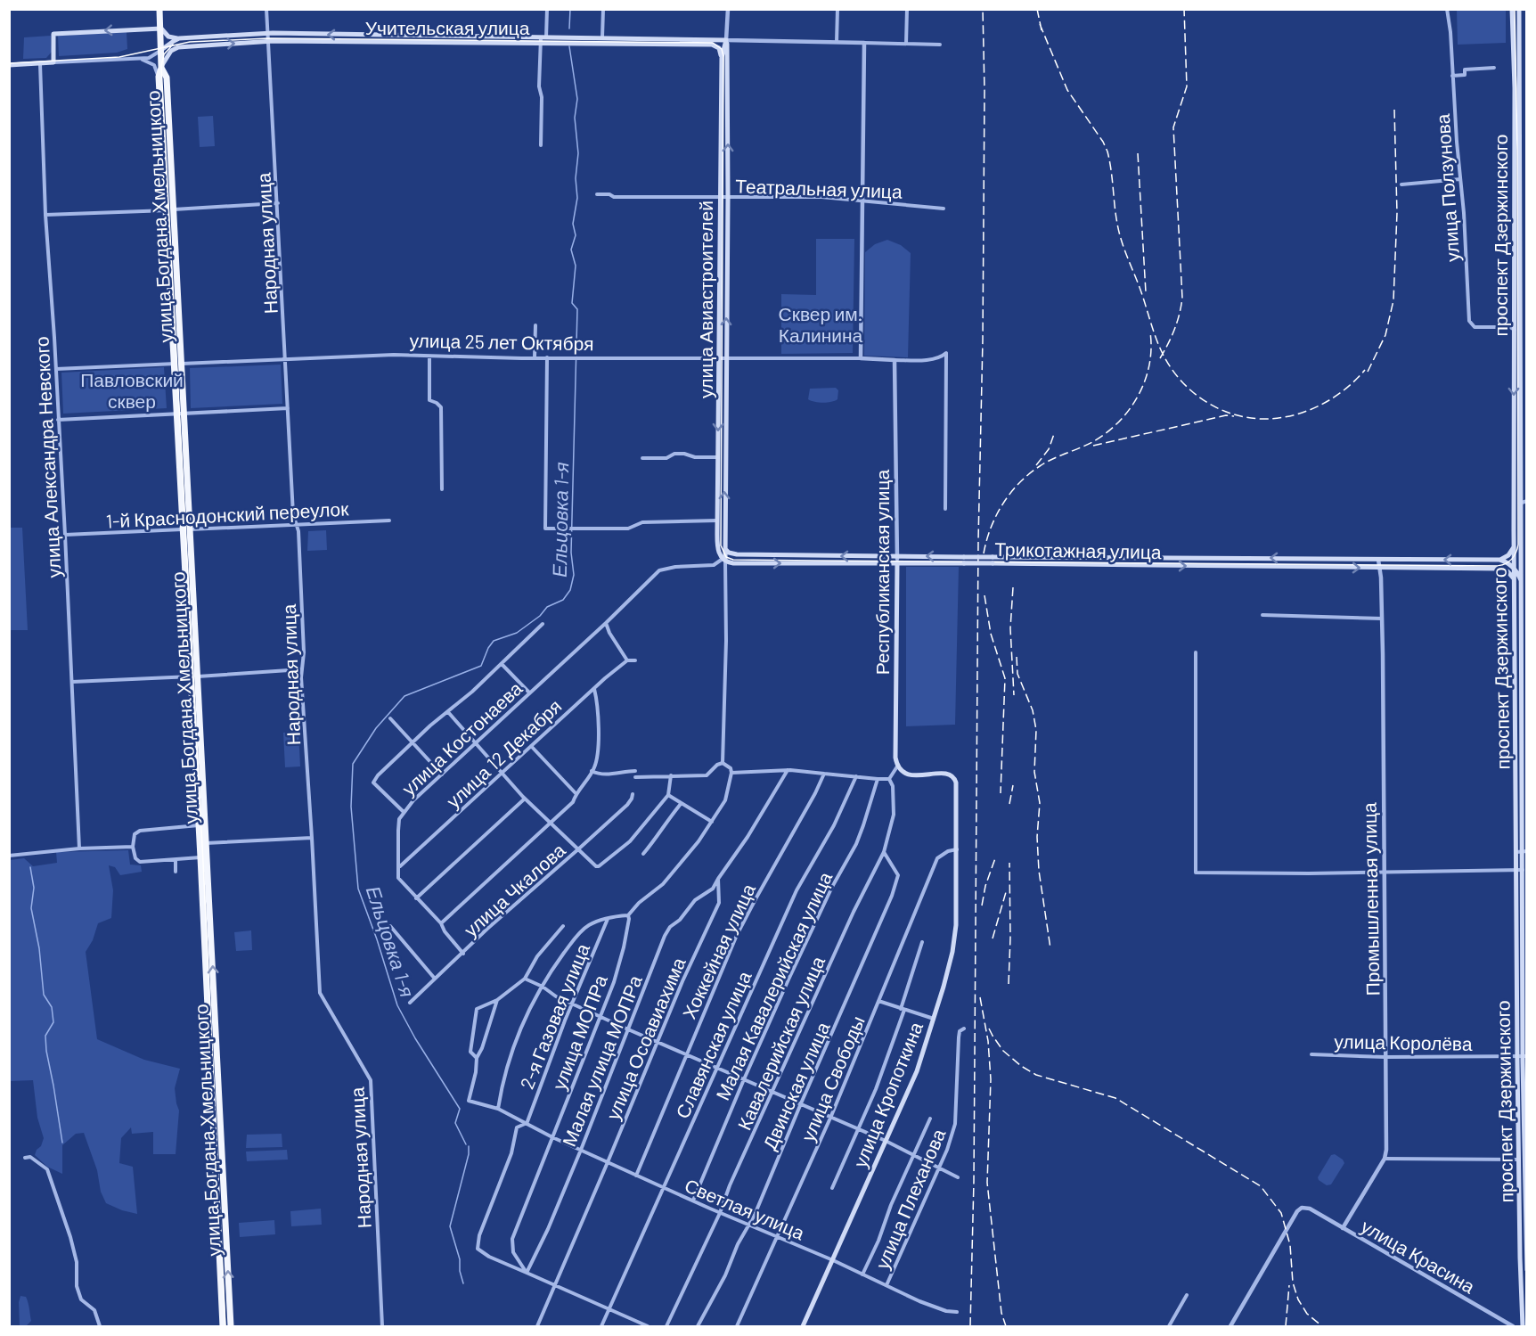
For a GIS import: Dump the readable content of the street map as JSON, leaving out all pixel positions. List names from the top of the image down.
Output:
{
  "streets": {
    "highway": ["улица Богдана Хмельницкого"],
    "main road": [
      "Учительская улица",
      "проспект Дзержинского",
      "улица Авиастроителей",
      "Трикотажная улица",
      "Республиканская улица",
      "улица Кропоткина"
    ],
    "street": [
      "Театральная улица",
      "улица Ползунова",
      "Народная улица",
      "улица 25 лет Октября",
      "улица Александра Невского",
      "1-й Краснодонский переулок",
      "улица Костонаева",
      "улица 12 Декабря",
      "улица Чкалова",
      "Промышленная улица",
      "Хоккейная улица",
      "Малая Кавалерийская улица",
      "2-я Газовая улица",
      "улица МОПРа",
      "улица Осоавиахима",
      "улица Королёва",
      "Кавалерийская улица",
      "Славянская улица",
      "Малая улица МОПРа",
      "улица Свободы",
      "Двинская улица",
      "улица Плеханова",
      "Светлая улица",
      "улица Красина"
    ]
  },
  "crossings": [
    ["Учительская улица", "улица Богдана Хмельницкого"],
    ["Учительская улица", "Народная улица"],
    ["Учительская улица", "улица Авиастроителей"],
    ["Учительская улица", "улица Александра Невского"],
    ["Театральная улица", "улица Авиастроителей"],
    ["улица Ползунова", "проспект Дзержинского"],
    ["улица Богдана Хмельницкого", "улица 25 лет Октября"],
    ["улица Богдана Хмельницкого", "1-й Краснодонский переулок"],
    ["проспект Дзержинского", "улица Королёва"],
    ["Народная улица", "улица 25 лет Октября"],
    ["Народная улица", "1-й Краснодонский переулок"],
    ["улица Авиастроителей", "улица 25 лет Октября"],
    ["улица Авиастроителей", "Трикотажная улица"],
    ["улица 25 лет Октября", "улица Александра Невского"],
    ["улица 25 лет Октября", "Республиканская улица"],
    ["улица Александра Невского", "1-й Краснодонский переулок"],
    ["Трикотажная улица", "Республиканская улица"],
    ["Трикотажная улица", "улица Костонаева"],
    ["Трикотажная улица", "Промышленная улица"],
    ["Республиканская улица", "улица Кропоткина"],
    ["улица Костонаева", "улица 12 Декабря"],
    ["улица Костонаева", "улица Чкалова"],
    ["Промышленная улица", "улица Королёва"],
    ["Промышленная улица", "улица Красина"],
    ["Хоккейная улица", "Светлая улица"],
    ["Малая Кавалерийская улица", "Светлая улица"],
    ["2-я Газовая улица", "улица МОПРа"],
    ["2-я Газовая улица", "Малая улица МОПРа"],
    ["2-я Газовая улица", "Светлая улица"],
    ["улица МОПРа", "Малая улица МОПРа"],
    ["улица МОПРа", "Светлая улица"],
    ["улица Осоавиахима", "Малая улица МОПРа"],
    ["улица Осоавиахима", "Светлая улица"],
    ["Кавалерийская улица", "Двинская улица"],
    ["Кавалерийская улица", "Светлая улица"],
    ["Славянская улица", "Светлая улица"],
    ["Малая улица МОПРа", "Светлая улица"],
    ["улица Свободы", "улица Кропоткина"],
    ["улица Свободы", "Светлая улица"],
    ["Двинская улица", "Светлая улица"],
    ["улица Кропоткина", "Светлая улица"],
    ["улица Плеханова", "Светлая улица"]
  ],
  "water": ["Ельцовка 1-я"],
  "parks": ["Сквер им. Калинина", "Павловский сквер"]
}
